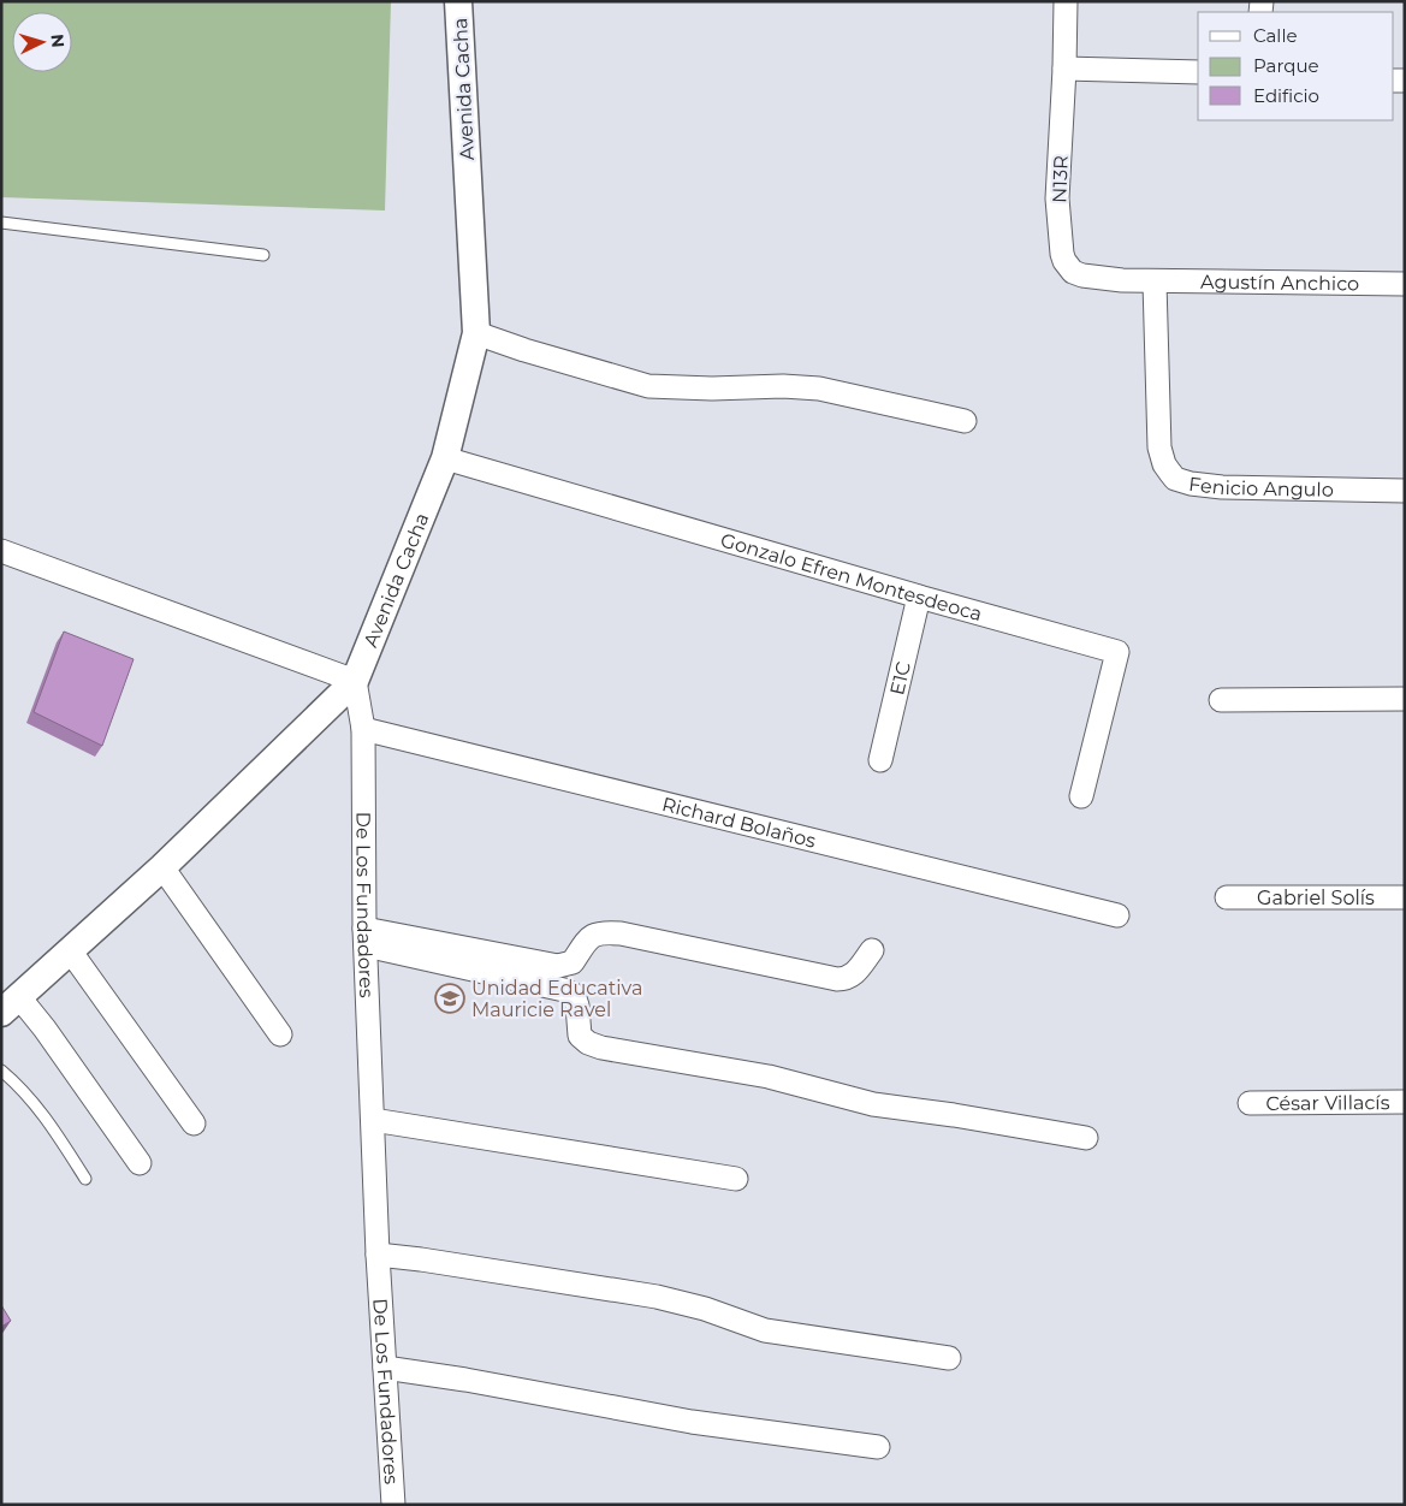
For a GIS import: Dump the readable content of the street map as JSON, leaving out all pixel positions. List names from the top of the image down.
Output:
{
  "streets": {
    "street": [
      "Avenida Cacha",
      "N13R",
      "Agustín Anchico",
      "Fenicio Angulo",
      "Gonzalo Efren Montesdeoca",
      "E1C",
      "Richard Bolaños",
      "Gabriel Solís",
      "De Los Fundadores",
      "César Villacís"
    ]
  },
  "crossings": [
    ["Avenida Cacha", "Gonzalo Efren Montesdeoca"],
    ["Avenida Cacha", "De Los Fundadores"],
    ["N13R", "Agustín Anchico"],
    ["N13R", "Fenicio Angulo"],
    ["Agustín Anchico", "Fenicio Angulo"],
    ["Gonzalo Efren Montesdeoca", "E1C"],
    ["Richard Bolaños", "De Los Fundadores"]
  ],
  "places": {
    "school or university": ["Unidad Educativa Mauricie Ravel"]
  },
  "legend": ["Calle", "Parque", "Edificio"],
  "north": "right"
}
